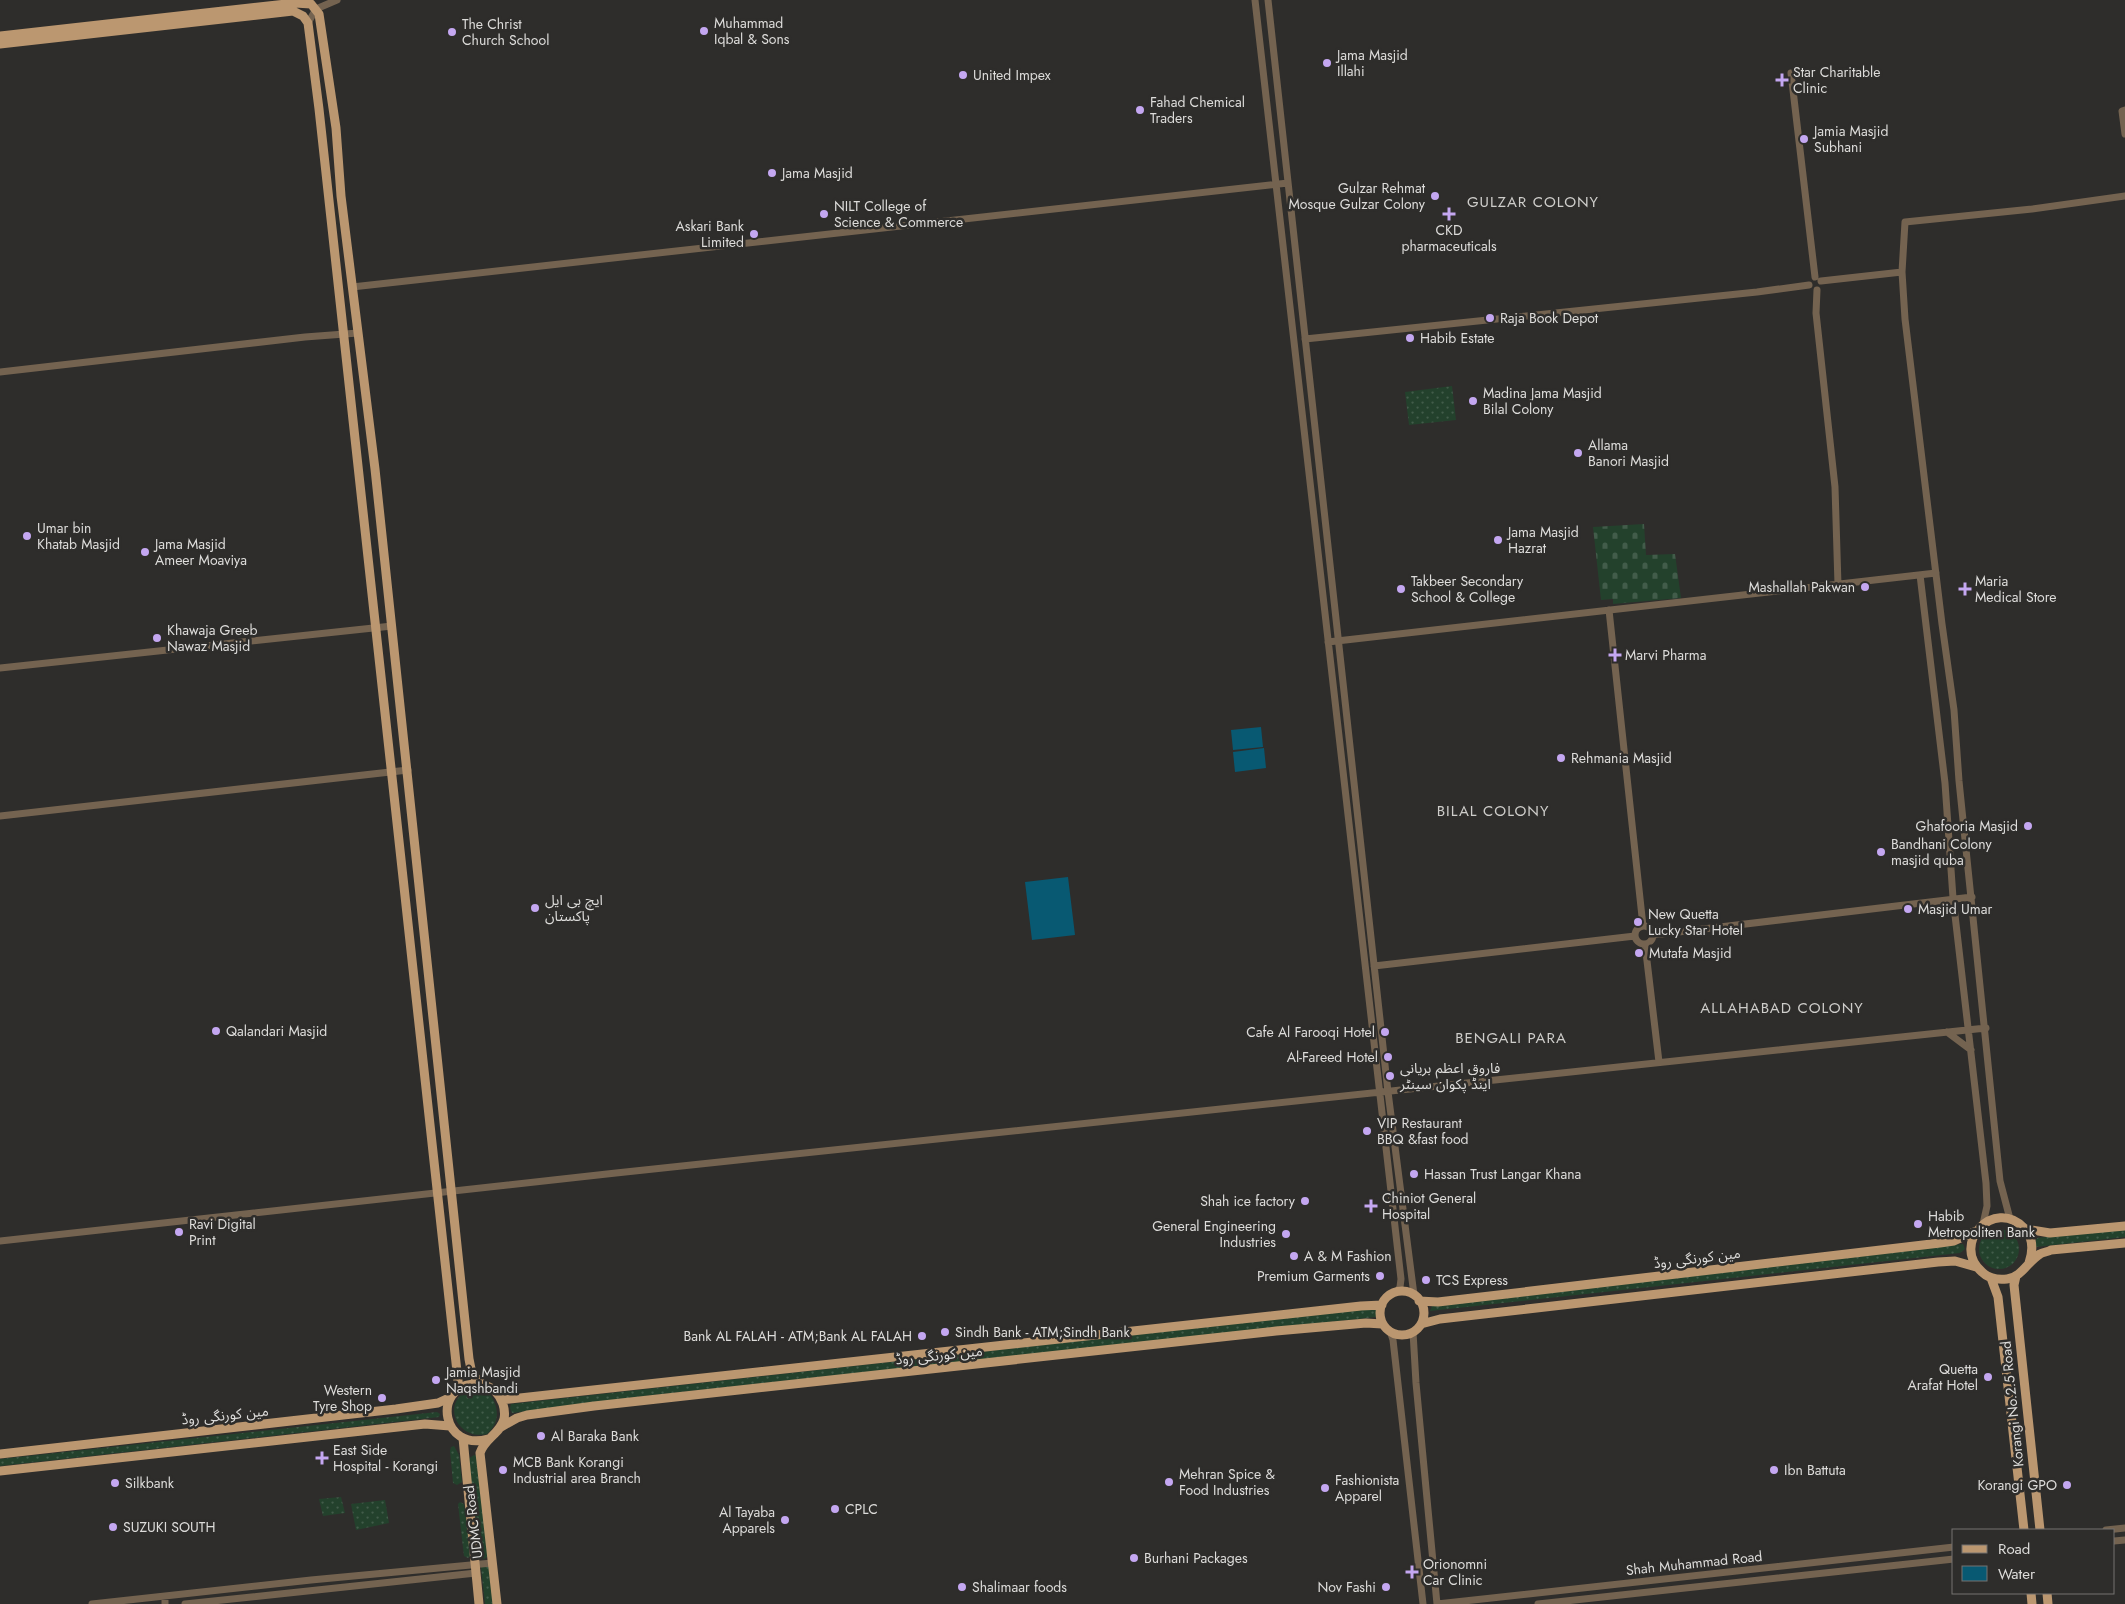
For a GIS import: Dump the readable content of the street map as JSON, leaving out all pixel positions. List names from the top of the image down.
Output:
{
  "streets": {
    "main road": ["مین کورنگی روڈ", "Korangi No.2.5 Road", "UDMC Road"],
    "street": ["Shah Muhammad Road"]
  },
  "crossings": [
    ["مین کورنگی روڈ", "Korangi No.2.5 Road"],
    ["مین کورنگی روڈ", "UDMC Road"]
  ],
  "districts": [
    "GULZAR COLONY",
    "BILAL COLONY",
    "ALLAHABAD COLONY",
    "BENGALI PARA"
  ],
  "places": {
    "other": [
      "Muhammad Iqbal & Sons",
      "The Christ Church School",
      "Jama Masjid Illahi",
      "United Impex",
      "Fahad Chemical Traders",
      "Jamia Masjid Subhani",
      "Jama Masjid",
      "Gulzar Rehmat Mosque Gulzar Colony",
      "NILT College of Science & Commerce",
      "Askari Bank Limited",
      "Raja Book Depot",
      "Habib Estate",
      "Madina Jama Masjid Bilal Colony",
      "Allama Banori Masjid",
      "Umar bin Khatab Masjid",
      "Jama Masjid Hazrat",
      "Jama Masjid Ameer Moaviya",
      "Mashallah Pakwan",
      "Takbeer Secondary School & College",
      "Khawaja Greeb Nawaz Masjid",
      "Rehmania Masjid",
      "Ghafooria Masjid",
      "Bandhani Colony masjid quba",
      "ایچ بی ایل پاکستان",
      "Masjid Umar",
      "New Quetta Lucky Star Hotel",
      "Mutafa Masjid",
      "Qalandari Masjid",
      "Cafe Al Farooqi Hotel",
      "Al-Fareed Hotel",
      "فاروق اعظم بریانی اینڈ پکوان سینٹر",
      "VIP Restaurant BBQ &fast food",
      "Hassan Trust Langar Khana",
      "Shah ice factory",
      "Habib Metropoliten Bank",
      "Ravi Digital Print",
      "General Engineering Industries",
      "A & M Fashion",
      "Premium Garments",
      "TCS Express",
      "Sindh Bank - ATM;Sindh Bank",
      "Bank AL FALAH - ATM;Bank AL FALAH",
      "Quetta Arafat Hotel",
      "Jamia Masjid Naqshbandi",
      "Western Tyre Shop",
      "Al Baraka Bank",
      "MCB Bank Korangi Industrial area Branch",
      "Ibn Battuta",
      "Mehran Spice & Food Industries",
      "Silkbank",
      "Korangi GPO",
      "Fashionista Apparel",
      "CPLC",
      "Al Tayaba Apparels",
      "SUZUKI SOUTH",
      "Burhani Packages",
      "Shalimaar foods",
      "Nov Fashi"
    ],
    "health": [
      "Star Charitable Clinic",
      "CKD pharmaceuticals",
      "Maria Medical Store",
      "Marvi Pharma",
      "Chiniot General Hospital",
      "East Side Hospital - Korangi",
      "Orionomni Car Clinic"
    ]
  },
  "legend": ["Road", "Water"]
}
